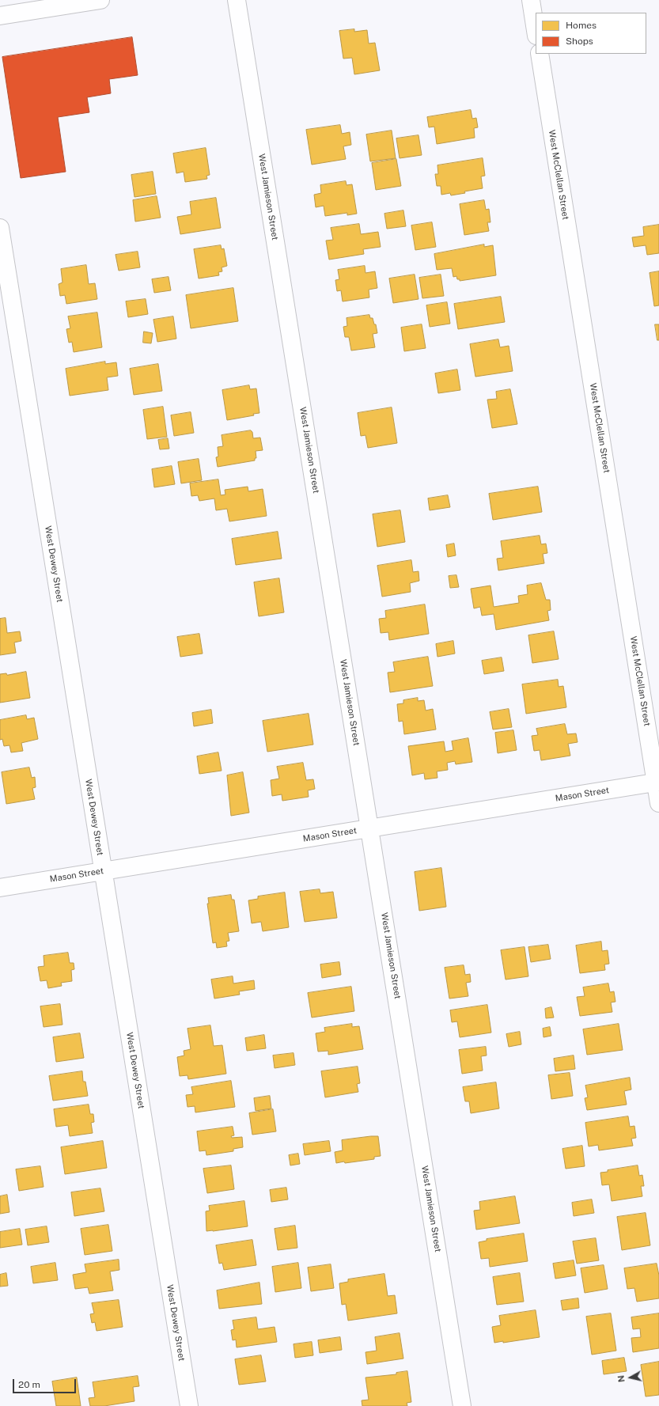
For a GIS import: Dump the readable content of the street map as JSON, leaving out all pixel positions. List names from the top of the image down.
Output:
{
  "streets": {
    "street": [
      "West McClellan Street",
      "West Jamieson Street",
      "West Dewey Street",
      "Mason Street"
    ]
  },
  "crossings": [
    ["West McClellan Street", "Mason Street"],
    ["West Jamieson Street", "Mason Street"],
    ["West Dewey Street", "Mason Street"]
  ],
  "legend": ["Homes", "Shops"],
  "scale_bar": "20 m",
  "north": "left"
}
